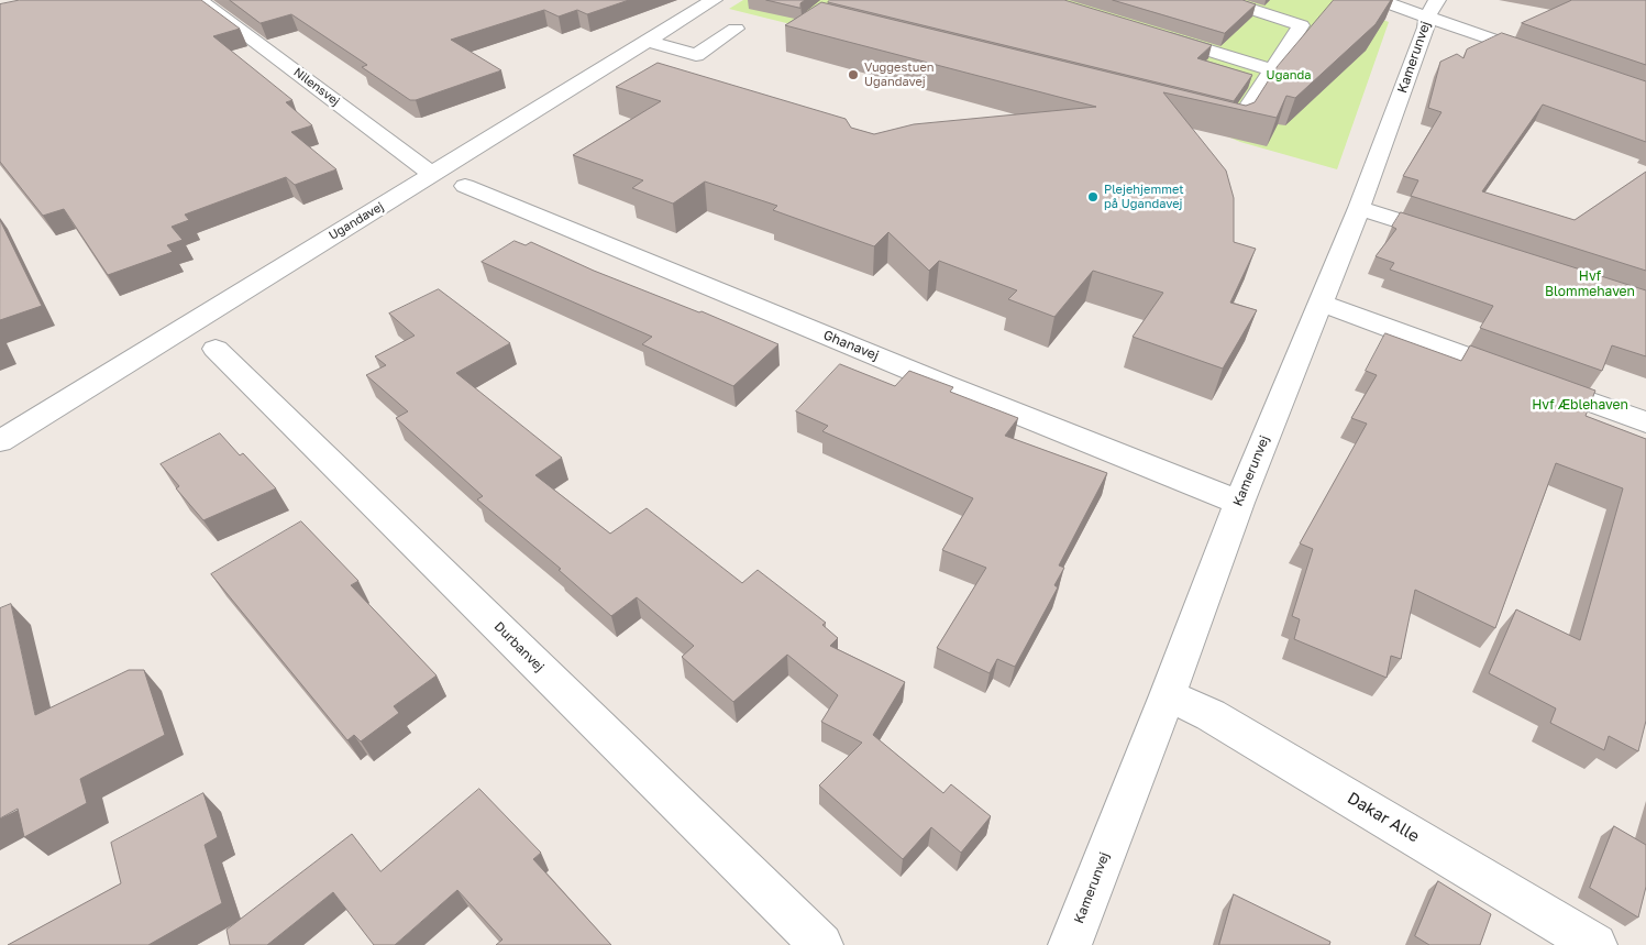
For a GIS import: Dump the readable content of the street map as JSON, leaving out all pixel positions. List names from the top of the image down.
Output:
{
  "streets": {
    "street": [
      "Kamerunvej",
      "Nilensvej",
      "Ugandavej",
      "Ghanavej",
      "Durbanvej",
      "Dakar Alle"
    ]
  },
  "crossings": [
    ["Kamerunvej", "Ghanavej"],
    ["Kamerunvej", "Dakar Alle"],
    ["Nilensvej", "Ugandavej"]
  ],
  "parks": ["Uganda", "Hvf Blommehaven", "Hvf Æblehaven"],
  "places": ["Vuggestuen Ugandavej", "Plejehjemmet på Ugandavej"]
}
